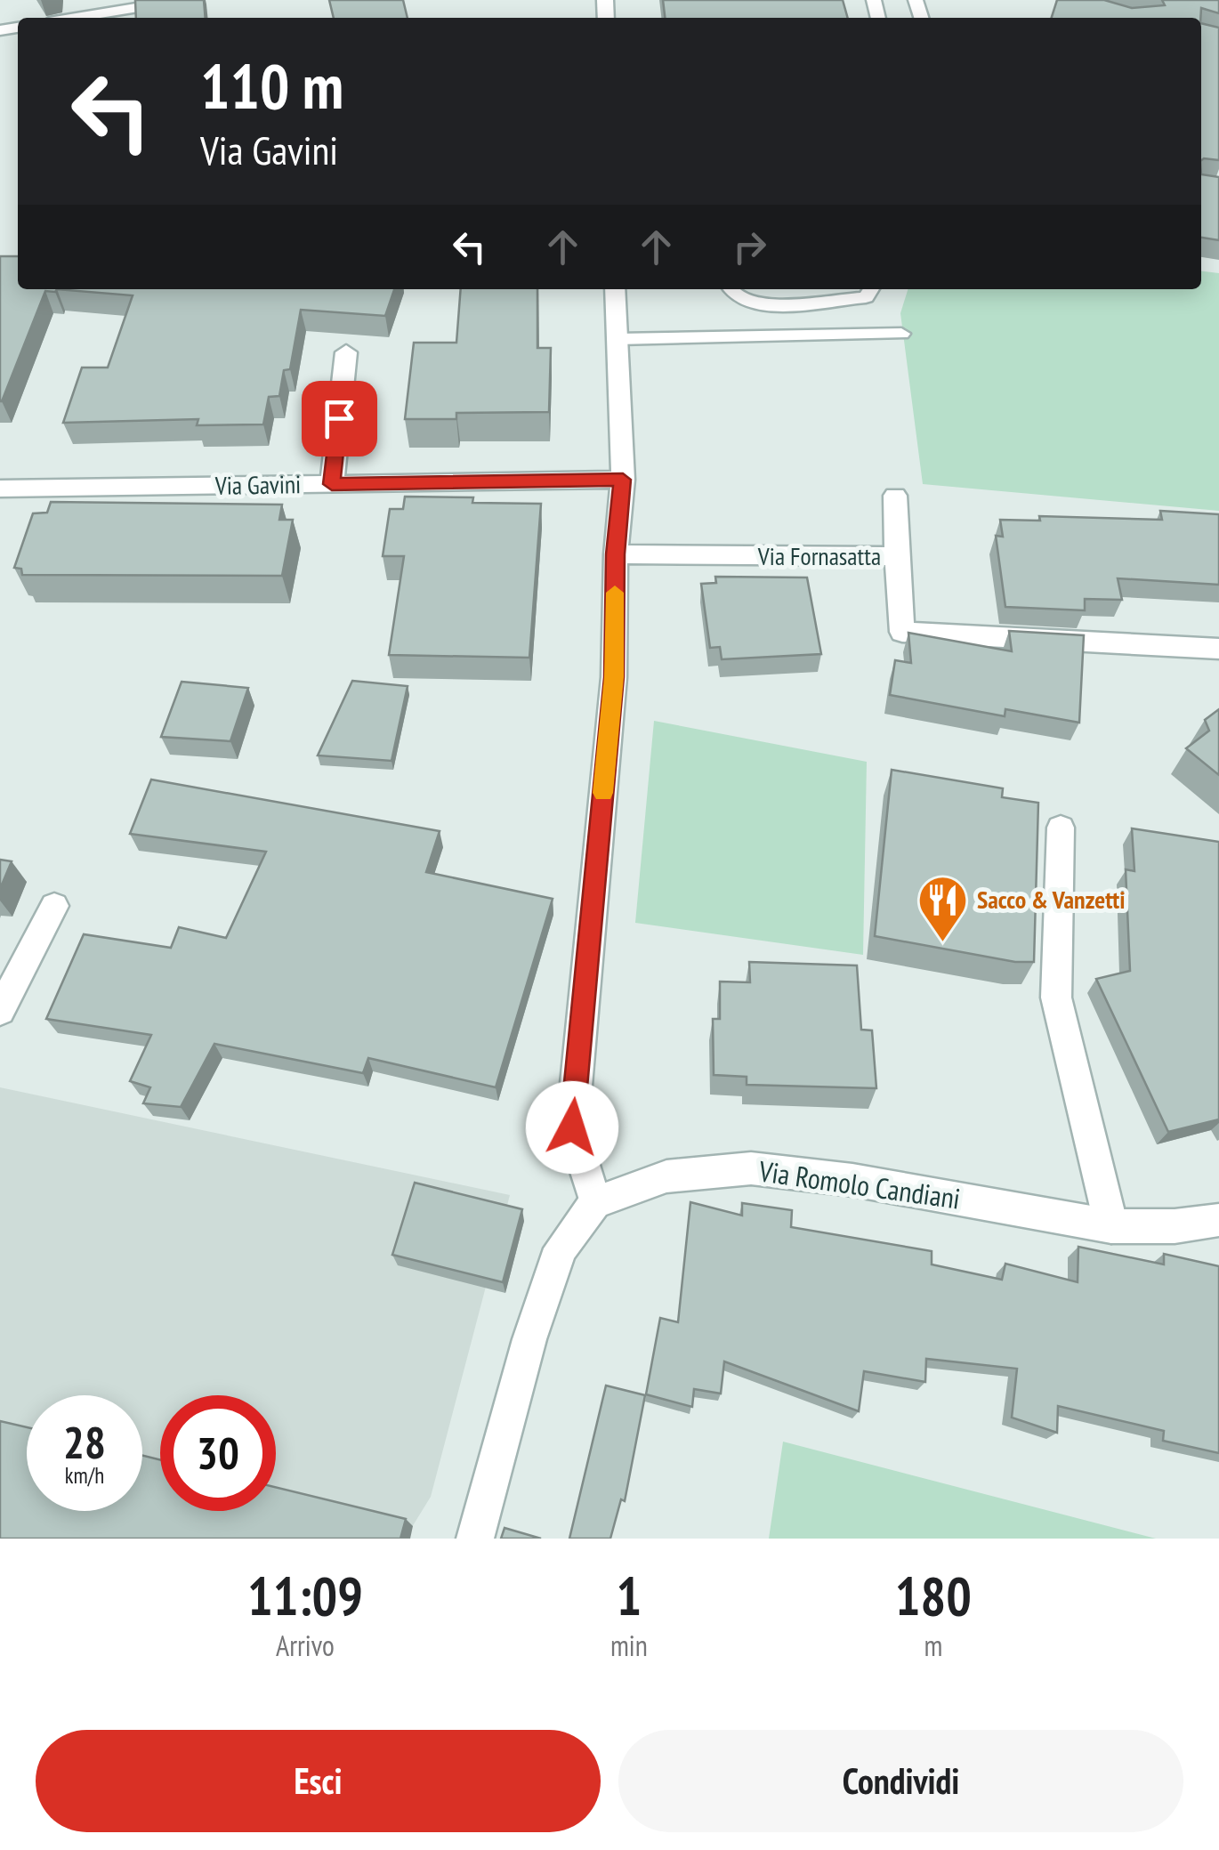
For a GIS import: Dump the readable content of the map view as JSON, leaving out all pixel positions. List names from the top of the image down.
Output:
{
  "streets": {
    "street": ["Via Gavini", "Via Fornasatta", "Via Romolo Candiani"]
  },
  "places": {
    "restaurant": ["Sacco & Vanzetti"]
  },
  "page": {
    "turn": ["110 m", "Via Gavini"],
    "speed": "28 km/h",
    "limit": "30",
    "eta": [
      "11:09",
      "Arrivo",
      "1",
      "min",
      "180",
      "m"
    ],
    "buttons": ["Esci", "Condividi"]
  }
}
